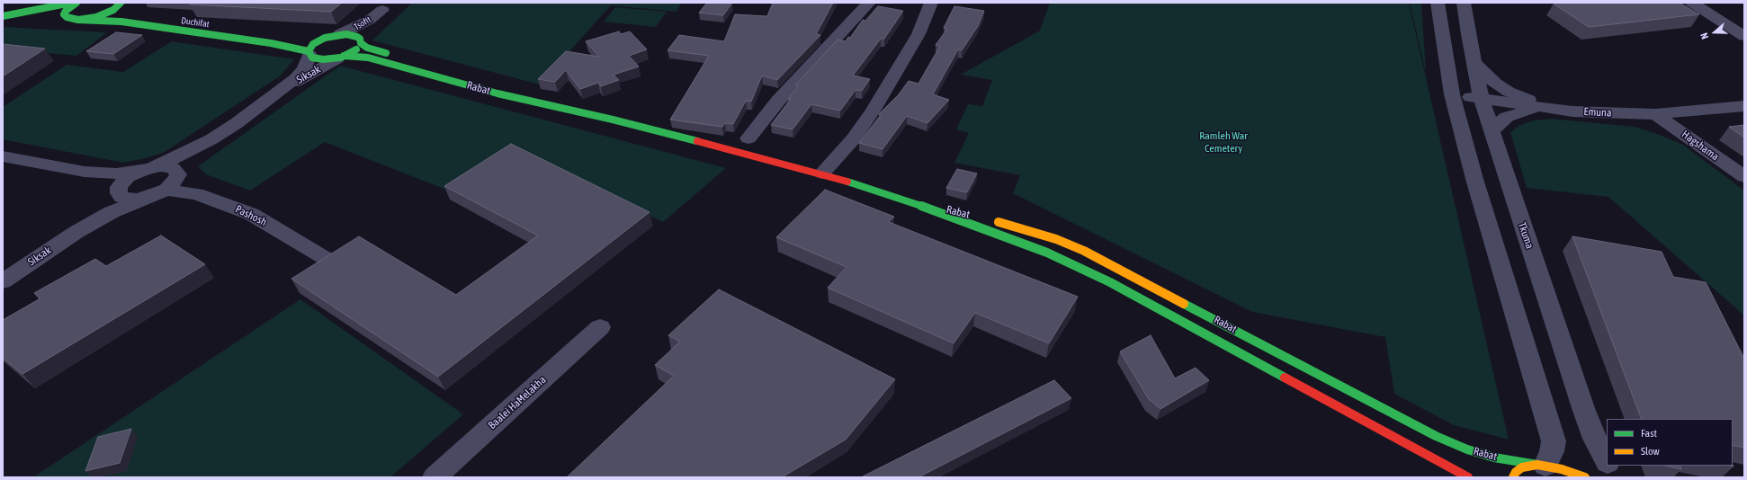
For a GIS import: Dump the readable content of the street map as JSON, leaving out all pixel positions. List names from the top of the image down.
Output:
{
  "streets": {
    "street": [
      "Duchifat",
      "Tsofit",
      "Siksak",
      "Rabat",
      "Emuna",
      "Hagshama",
      "Pashosh",
      "Tkuma",
      "Baalei HaMelakha"
    ]
  },
  "crossings": [
    ["Duchifat", "Siksak"],
    ["Duchifat", "Rabat"],
    ["Siksak", "Rabat"],
    ["Siksak", "Pashosh"],
    ["Emuna", "Hagshama"],
    ["Emuna", "Tkuma"]
  ],
  "parks": ["Ramleh War Cemetery"],
  "legend": ["Fast", "Slow"],
  "north": "left"
}
